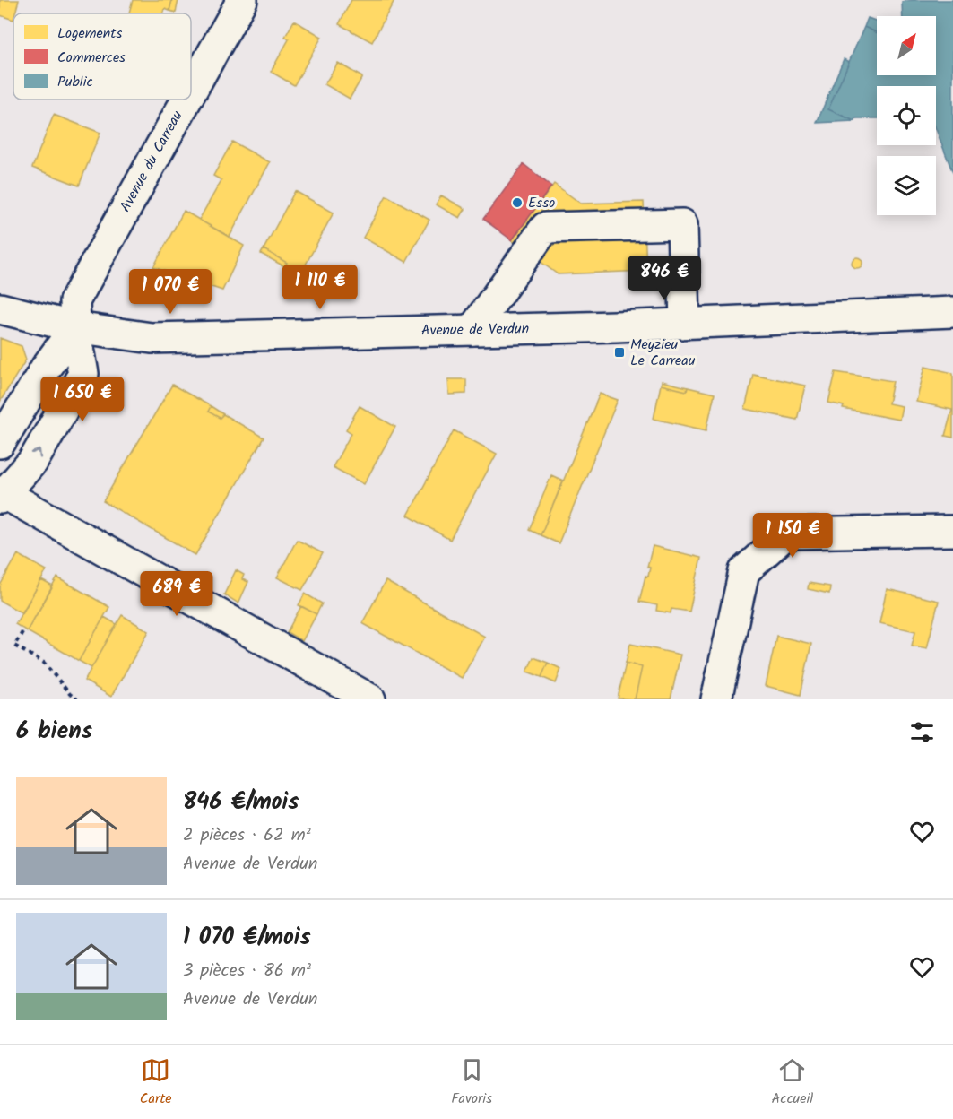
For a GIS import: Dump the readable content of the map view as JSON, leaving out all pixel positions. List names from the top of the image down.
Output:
{
  "streets": {
    "street": ["Avenue du Carreau", "Avenue de Verdun"]
  },
  "crossings": [
    ["Avenue du Carreau", "Avenue de Verdun"]
  ],
  "places": {
    "other": ["Esso"],
    "transit": ["Meyzieu Le Carreau"]
  },
  "legend": ["Logements", "Commerces", "Public"],
  "north": "top right",
  "page": {
    "price": [
      "846 €",
      "1 110 €",
      "1 070 €",
      "1 650 €",
      "1 150 €",
      "689 €"
    ],
    "heading": "6 biens",
    "list": [
      {
        "name": "846 €/mois",
        "note": "2 pièces · 62 m² · Avenue de Verdun"
      },
      {
        "name": "1 070 €/mois",
        "note": "3 pièces · 86 m² · Avenue de Verdun"
      }
    ],
    "tabs": ["Carte", "Favoris", "Accueil"]
  }
}
